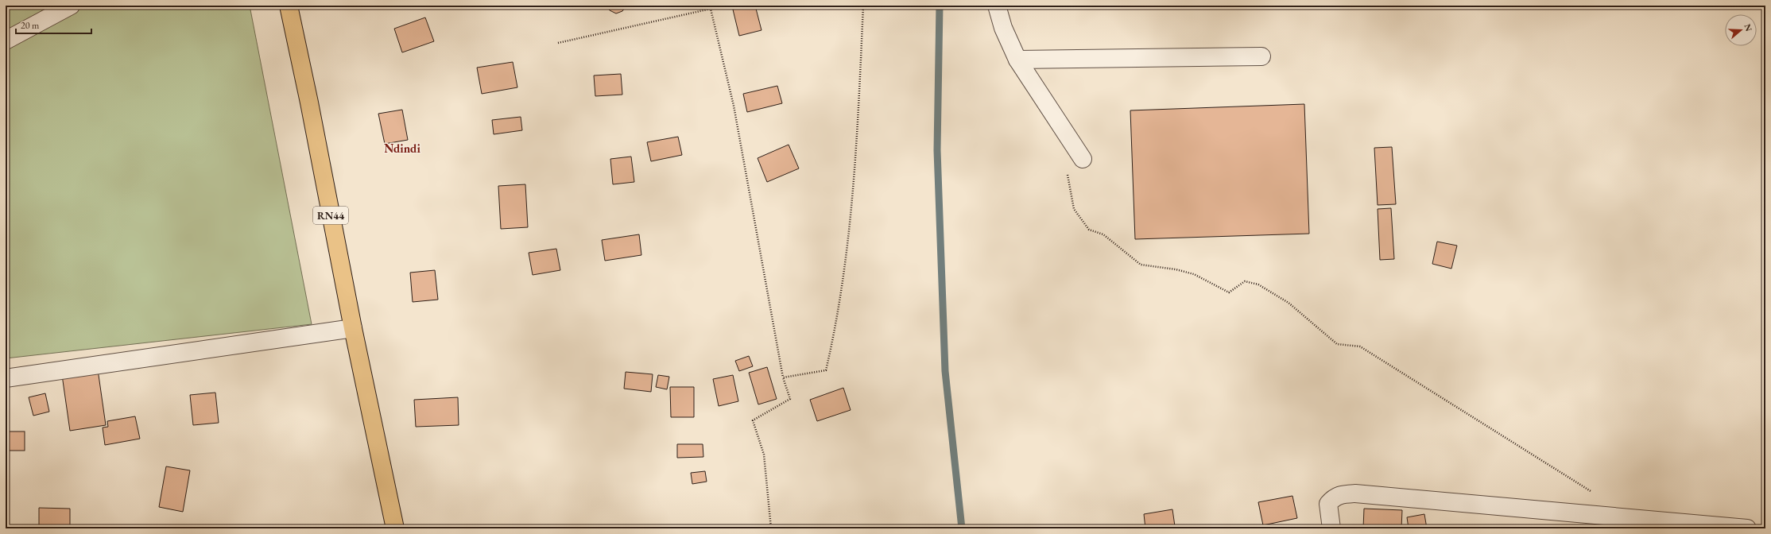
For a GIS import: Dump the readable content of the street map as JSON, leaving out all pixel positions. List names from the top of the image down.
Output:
{
  "streets": {
    "main road": ["RN44"]
  },
  "districts": ["Ndindi"],
  "scale_bar": "20 m",
  "north": "right"
}
